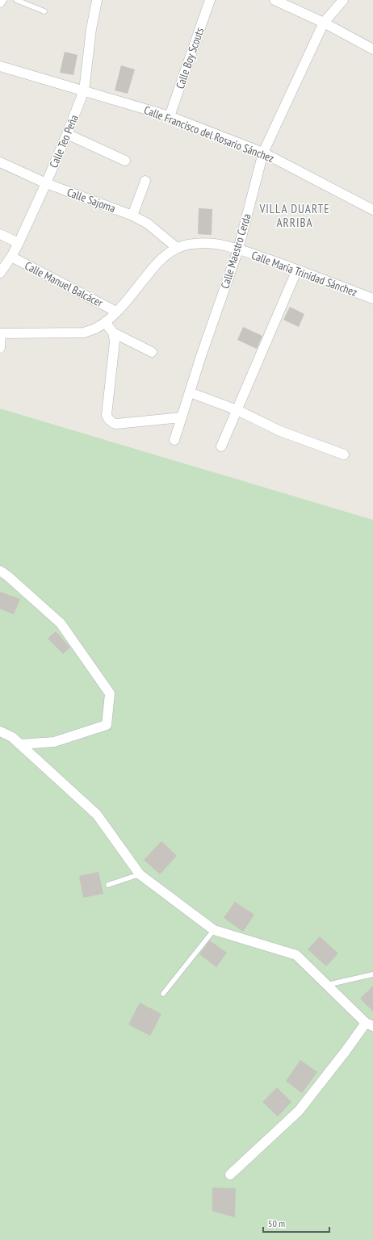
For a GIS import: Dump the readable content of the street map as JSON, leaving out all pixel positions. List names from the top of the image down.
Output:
{
  "streets": {
    "street": [
      "Calle Boy Scouts",
      "Calle Francisco del Rosario Sánchez",
      "Calle Teo Peña",
      "Calle Sajoma",
      "Calle Maestro Cerda",
      "Calle María Trinidad Sánchez",
      "Calle Manuel Balcácer"
    ]
  },
  "crossings": [
    ["Calle Boy Scouts", "Calle Francisco del Rosario Sánchez"],
    ["Calle Francisco del Rosario Sánchez", "Calle Teo Peña"],
    ["Calle Francisco del Rosario Sánchez", "Calle Maestro Cerda"],
    ["Calle Teo Peña", "Calle Sajoma"],
    ["Calle Teo Peña", "Calle Manuel Balcácer"],
    ["Calle Sajoma", "Calle María Trinidad Sánchez"],
    ["Calle Maestro Cerda", "Calle María Trinidad Sánchez"],
    ["Calle María Trinidad Sánchez", "Calle Manuel Balcácer"]
  ],
  "districts": ["VILLA DUARTE ARRIBA"],
  "scale_bar": "50 m"
}
